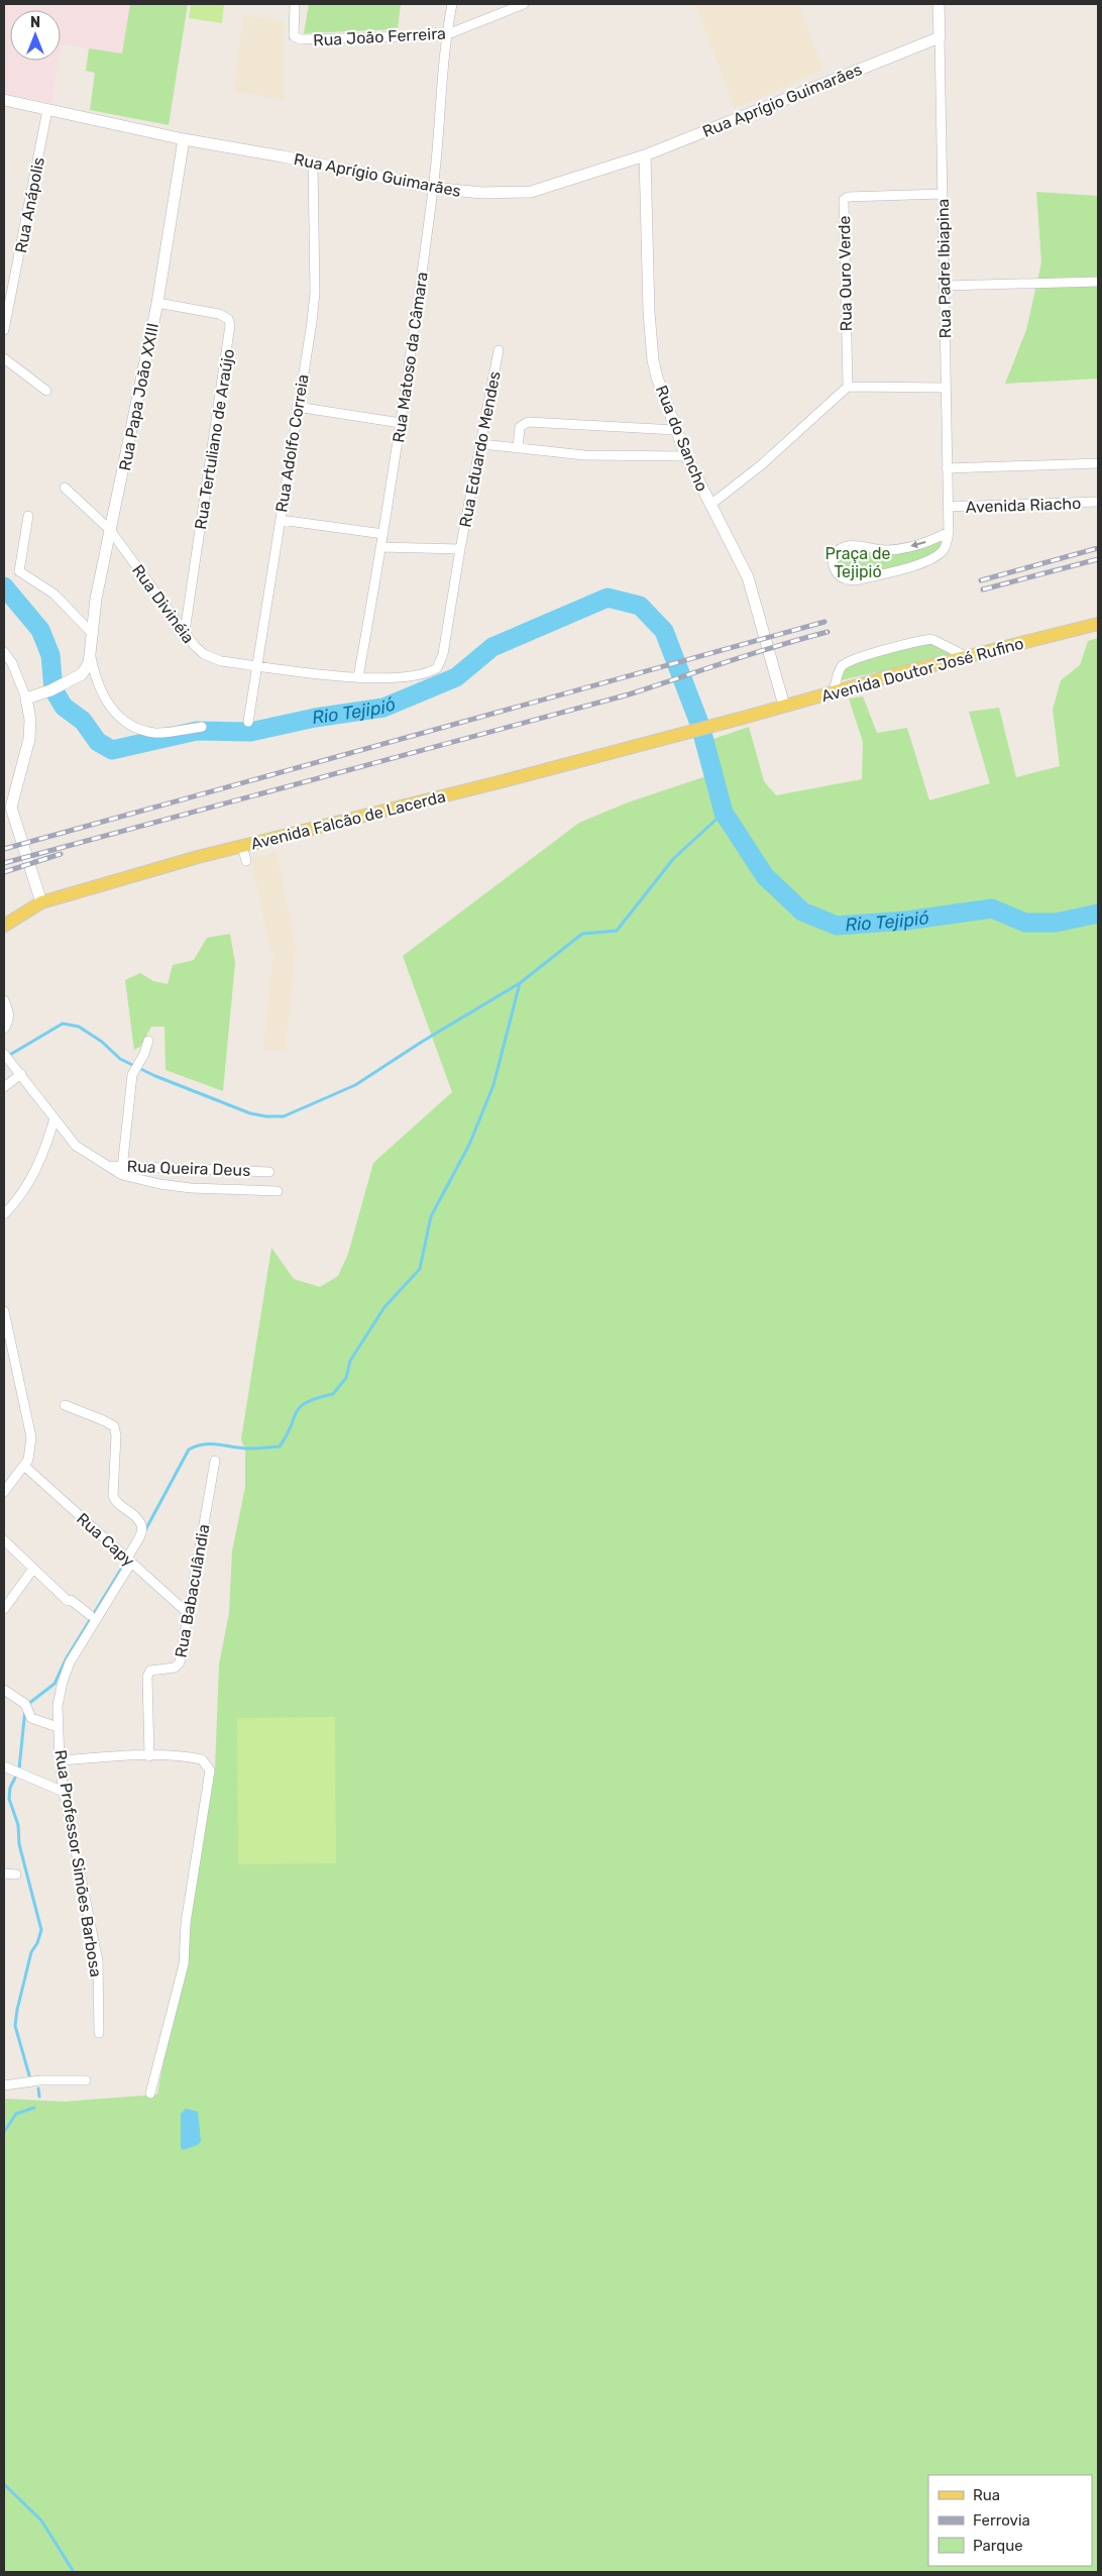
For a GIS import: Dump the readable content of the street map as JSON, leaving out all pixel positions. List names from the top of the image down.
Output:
{
  "streets": {
    "main road": ["Avenida Doutor José Rufino", "Avenida Falcão de Lacerda"],
    "street": [
      "Rua João Ferreira",
      "Rua Aprígio Guimarães",
      "Rua Anápolis",
      "Rua Padre Ibiapina",
      "Rua Ouro Verde",
      "Rua Matoso da Câmara",
      "Rua Papa João XXIII",
      "Rua do Sancho",
      "Rua Tertuliano de Araújo",
      "Rua Adolfo Correia",
      "Rua Eduardo Mendes",
      "Avenida Riacho",
      "Rua Divinéia",
      "Rua Queira Deus",
      "Rua Capy",
      "Rua Babaculândia",
      "Rua Professor Simões Barbosa"
    ]
  },
  "crossings": [
    ["Rua João Ferreira", "Rua Matoso da Câmara"],
    ["Rua Aprígio Guimarães", "Rua Anápolis"],
    ["Rua Aprígio Guimarães", "Rua Padre Ibiapina"],
    ["Rua Aprígio Guimarães", "Rua Matoso da Câmara"],
    ["Rua Aprígio Guimarães", "Rua Papa João XXIII"],
    ["Rua Aprígio Guimarães", "Rua do Sancho"],
    ["Rua Aprígio Guimarães", "Rua Adolfo Correia"],
    ["Rua Padre Ibiapina", "Rua Ouro Verde"],
    ["Rua Padre Ibiapina", "Avenida Riacho"],
    ["Rua Matoso da Câmara", "Rua Eduardo Mendes"],
    ["Rua Matoso da Câmara", "Rua Divinéia"],
    ["Rua Papa João XXIII", "Rua Tertuliano de Araújo"],
    ["Rua Papa João XXIII", "Rua Divinéia"],
    ["Rua do Sancho", "Avenida Doutor José Rufino"],
    ["Rua Tertuliano de Araújo", "Rua Divinéia"],
    ["Rua Adolfo Correia", "Rua Divinéia"],
    ["Rua Eduardo Mendes", "Rua Divinéia"],
    ["Avenida Doutor José Rufino", "Avenida Falcão de Lacerda"],
    ["Rua Capy", "Rua Babaculândia"],
    ["Rua Capy", "Rua Professor Simões Barbosa"]
  ],
  "water": ["Rio Tejipió"],
  "parks": ["Praça de Tejipió"],
  "legend": ["Rua", "Ferrovia", "Parque"],
  "north": "top"
}
